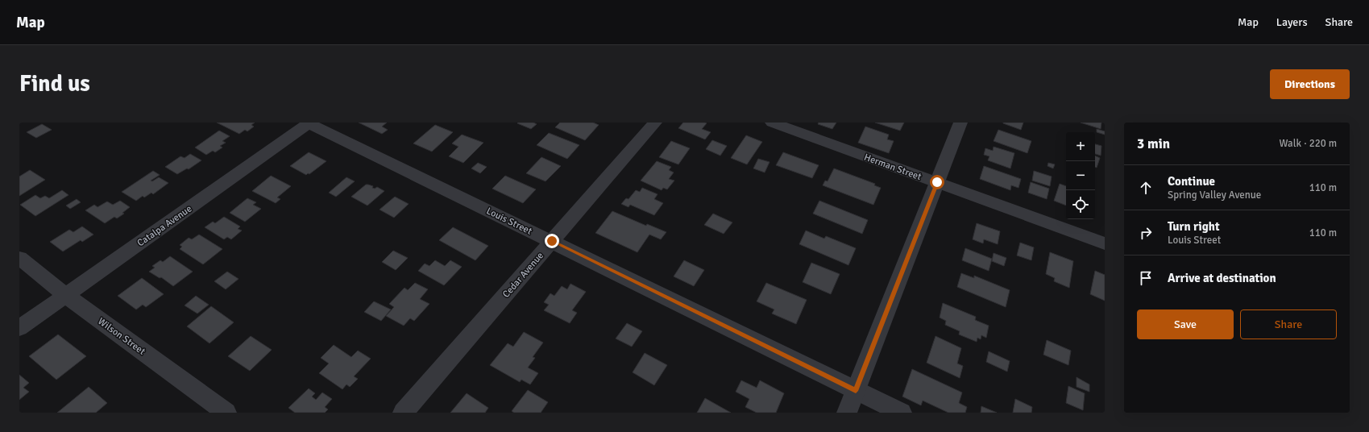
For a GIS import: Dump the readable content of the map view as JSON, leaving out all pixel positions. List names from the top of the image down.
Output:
{
  "streets": {
    "street": [
      "Herman Street",
      "Louis Street",
      "Catalpa Avenue",
      "Cedar Avenue",
      "Wilson Street"
    ]
  },
  "crossings": [
    ["Louis Street", "Catalpa Avenue"],
    ["Louis Street", "Cedar Avenue"],
    ["Catalpa Avenue", "Wilson Street"]
  ],
  "page": {
    "header": "Map",
    "nav": ["Map", "Layers", "Share"],
    "buttons": [
      "Directions",
      ["Save", "Share"]
    ],
    "title": "Find us",
    "heading": ["3 min", "Walk · 220 m"],
    "map_buttons": ["+", "−"],
    "list": [
      ["Continue", "Spring Valley Avenue", "110 m"],
      ["Turn right", "Louis Street", "110 m"],
      "Arrive at destination"
    ]
  }
}
